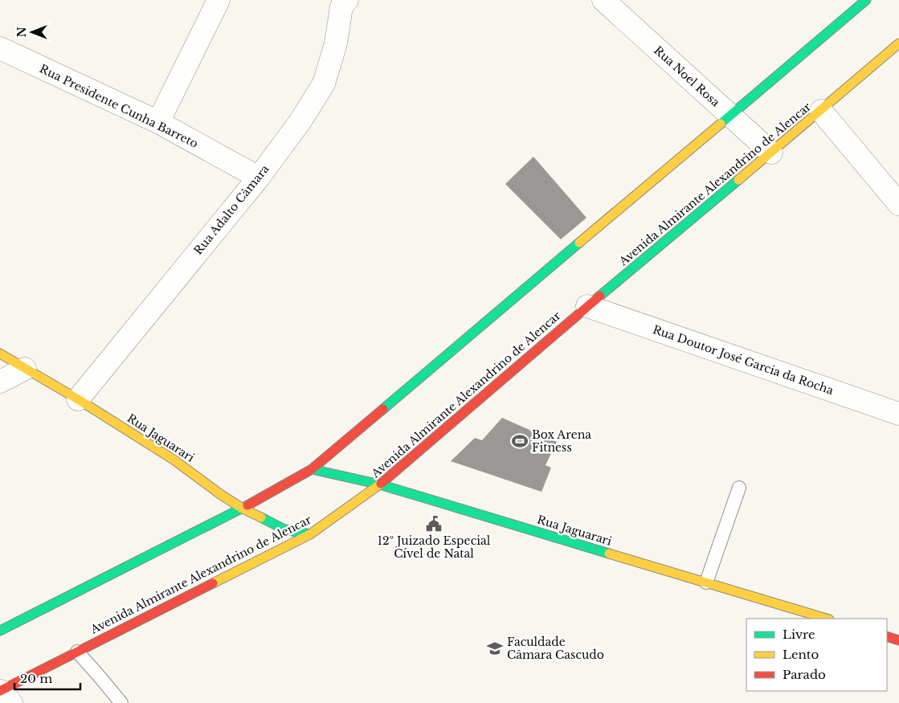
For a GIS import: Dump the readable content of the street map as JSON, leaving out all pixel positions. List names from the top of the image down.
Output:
{
  "streets": {
    "main road": ["Avenida Almirante Alexandrino de Alencar", "Rua Jaguarari"],
    "street": [
      "Rua Noel Rosa",
      "Rua Presidente Cunha Barreto",
      "Rua Adalto Câmara",
      "Rua Doutor José Garcia da Rocha"
    ]
  },
  "crossings": [
    ["Rua Noel Rosa", "Avenida Almirante Alexandrino de Alencar"],
    ["Rua Presidente Cunha Barreto", "Rua Adalto Câmara"],
    ["Avenida Almirante Alexandrino de Alencar", "Rua Doutor José Garcia da Rocha"],
    ["Avenida Almirante Alexandrino de Alencar", "Rua Jaguarari"],
    ["Rua Adalto Câmara", "Rua Jaguarari"]
  ],
  "places": {
    "sports": ["Box Arena Fitness"],
    "public building": ["12º Juizado Especial Cível de Natal"],
    "school or university": ["Faculdade Câmara Cascudo"]
  },
  "legend": ["Livre", "Lento", "Parado"],
  "scale_bar": "20 m",
  "north": "left"
}
